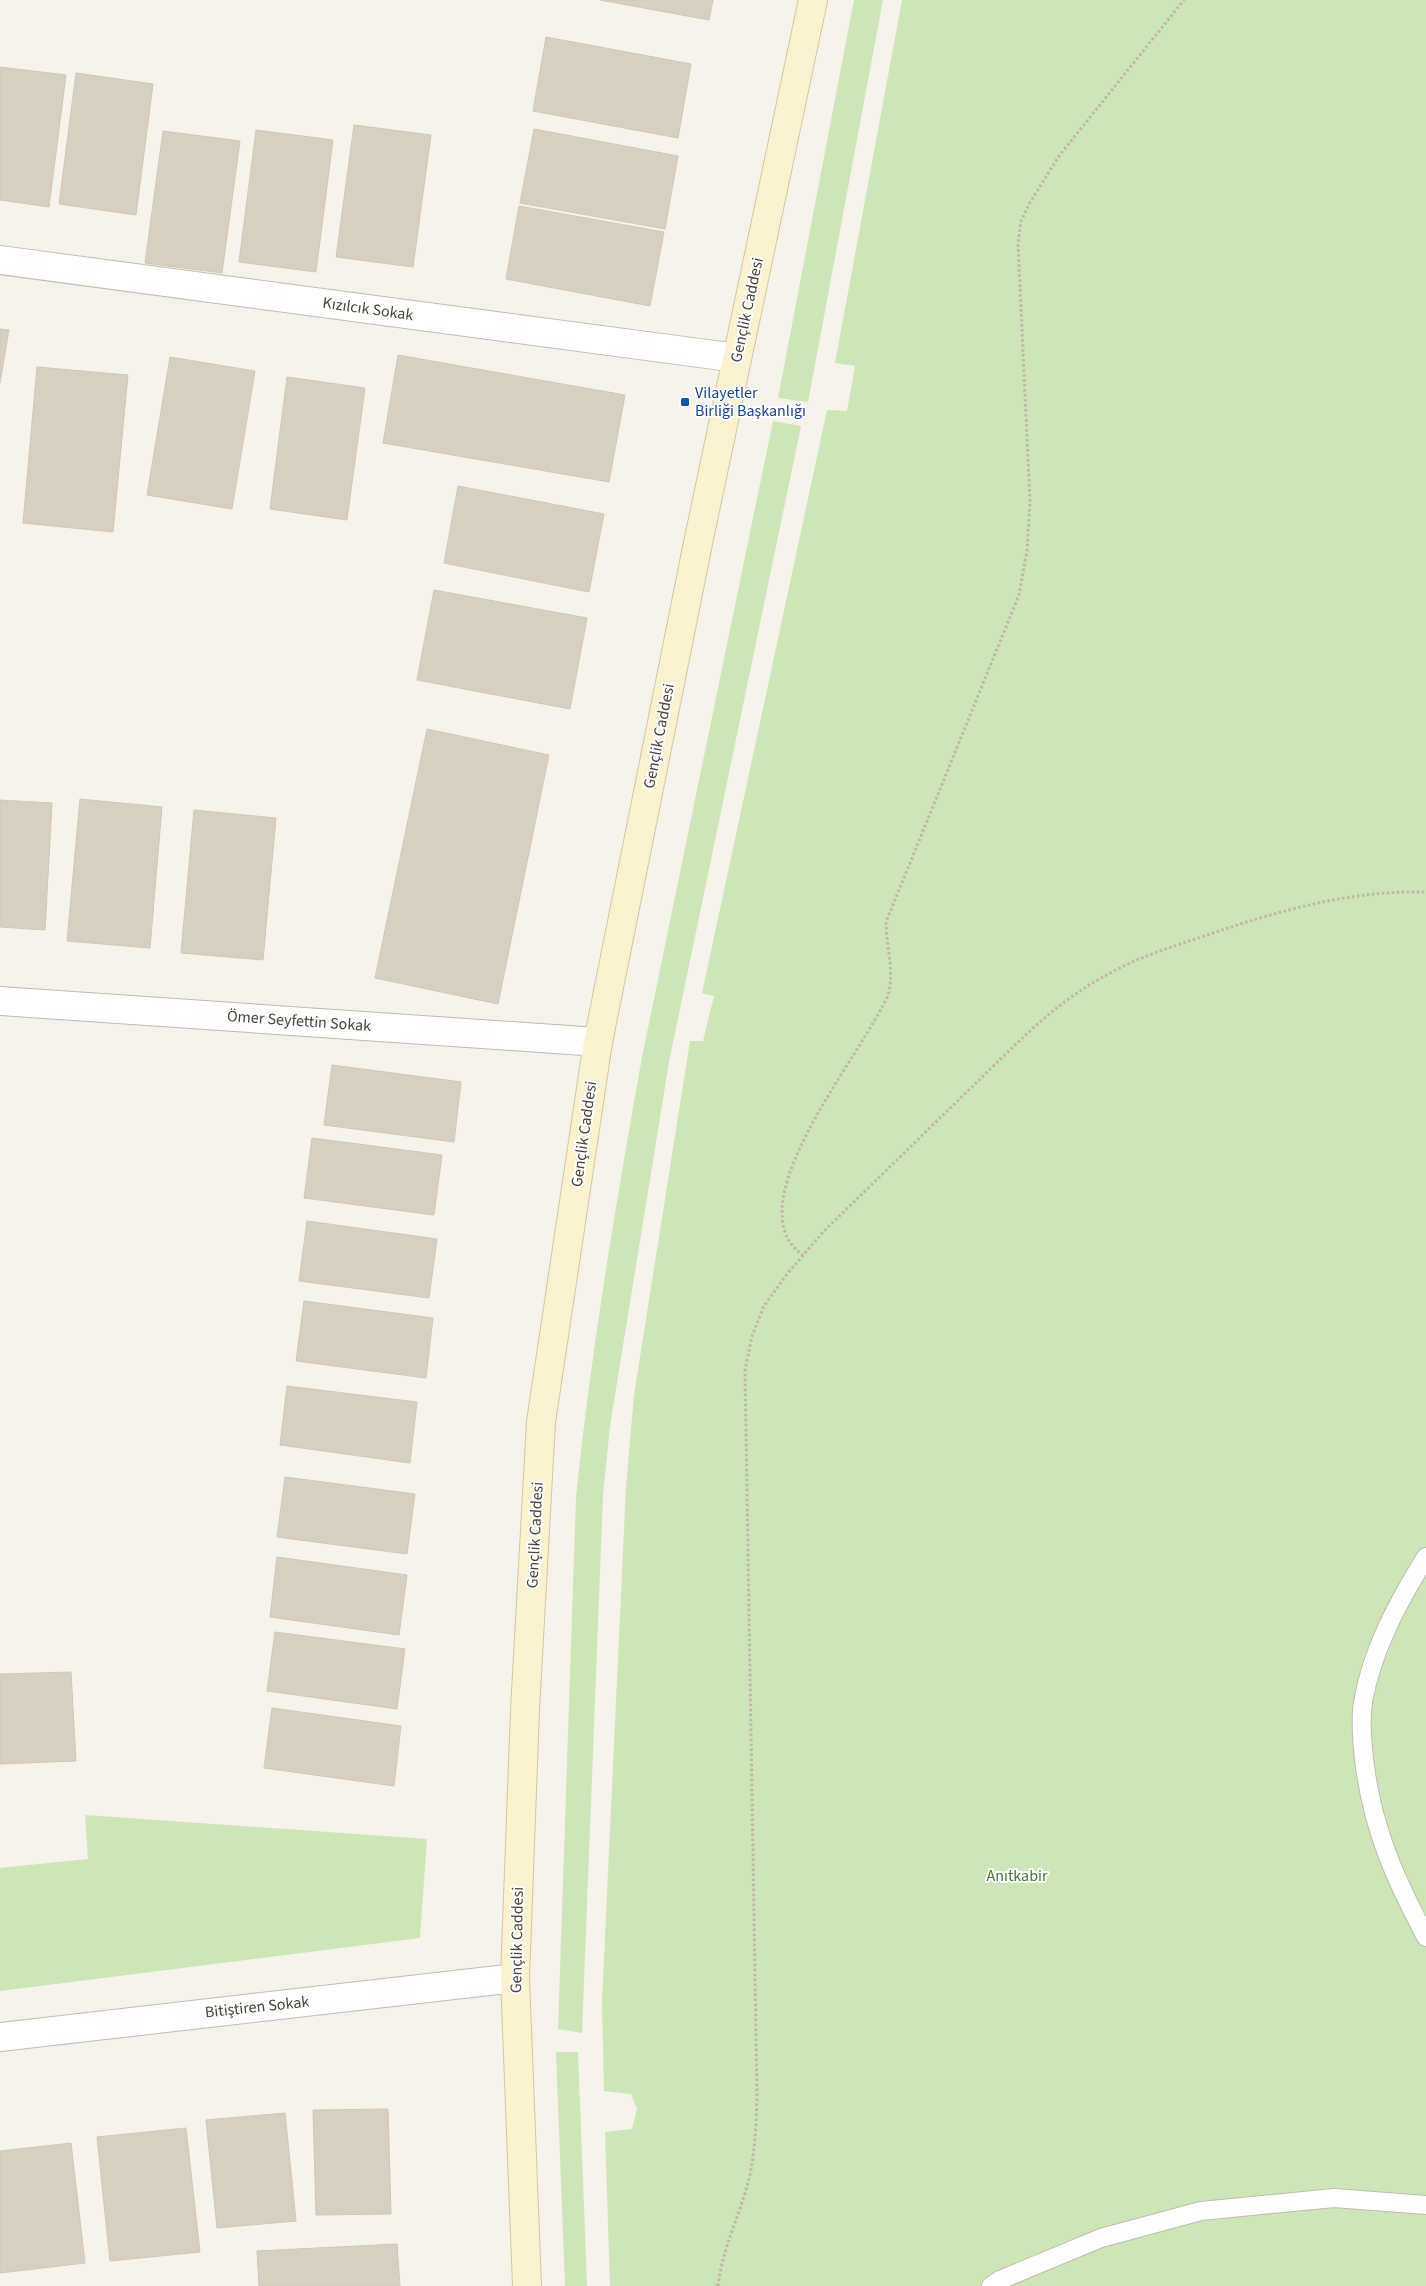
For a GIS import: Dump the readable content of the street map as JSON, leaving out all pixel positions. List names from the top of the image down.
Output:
{
  "streets": {
    "main road": ["Gençlik Caddesi"],
    "street": ["Kızılcık Sokak", "Ömer Seyfettin Sokak", "Bitiştiren Sokak"]
  },
  "crossings": [
    ["Kızılcık Sokak", "Gençlik Caddesi"],
    ["Gençlik Caddesi", "Ömer Seyfettin Sokak"],
    ["Gençlik Caddesi", "Bitiştiren Sokak"]
  ],
  "parks": ["Anıtkabir"],
  "places": {
    "transit": ["Vilayetler Birliği Başkanlığı"]
  }
}
